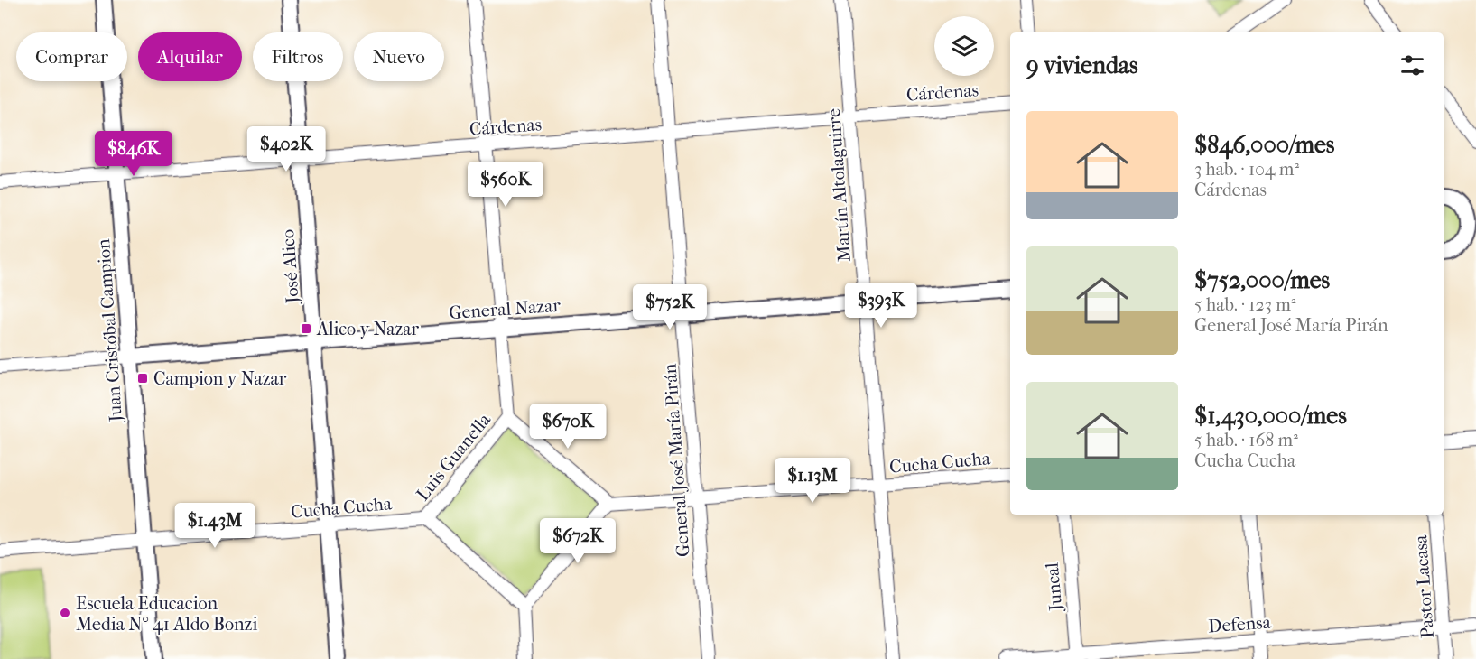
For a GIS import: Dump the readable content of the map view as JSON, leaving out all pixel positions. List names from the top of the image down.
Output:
{
  "streets": {
    "street": [
      "Cárdenas",
      "Martín Altolaguirre",
      "José Alico",
      "General Nazar",
      "Juan Cristóbal Campion",
      "Luis Guanella",
      "General José María Pirán",
      "Cucha Cucha",
      "Juncal",
      "Pastor Lacasa",
      "Defensa"
    ]
  },
  "crossings": [
    ["Cárdenas", "Martín Altolaguirre"],
    ["Cárdenas", "José Alico"],
    ["Cárdenas", "Juan Cristóbal Campion"],
    ["Cárdenas", "Luis Guanella"],
    ["Cárdenas", "General José María Pirán"],
    ["Martín Altolaguirre", "General Nazar"],
    ["Martín Altolaguirre", "Cucha Cucha"],
    ["José Alico", "General Nazar"],
    ["José Alico", "Cucha Cucha"],
    ["General Nazar", "Juan Cristóbal Campion"],
    ["General Nazar", "Luis Guanella"],
    ["General Nazar", "General José María Pirán"],
    ["Juan Cristóbal Campion", "Cucha Cucha"],
    ["Luis Guanella", "Cucha Cucha"],
    ["General José María Pirán", "Cucha Cucha"],
    ["Juncal", "Defensa"],
    ["Pastor Lacasa", "Defensa"]
  ],
  "places": {
    "transit": ["Alico y Nazar", "Campion y Nazar"],
    "other": ["Escuela Educacion Media N° 41 Aldo Bonzi"]
  },
  "page": {
    "chip": [
      "Comprar",
      "Alquilar",
      "Filtros",
      "Nuevo"
    ],
    "heading": "9 viviendas",
    "list": [
      {
        "name": "$846,000/mes",
        "note": "3 hab. · 104 m² · Cárdenas"
      },
      {
        "name": "$752,000/mes",
        "note": "5 hab. · 123 m² · General José María Pirán"
      },
      {
        "name": "$1,430,000/mes",
        "note": "5 hab. · 168 m² · Cucha Cucha"
      }
    ],
    "price": [
      "$402K",
      "$846K",
      "$560K",
      "$393K",
      "$752K",
      "$670K",
      "$1.13M",
      "$1.43M",
      "$672K"
    ]
  }
}
